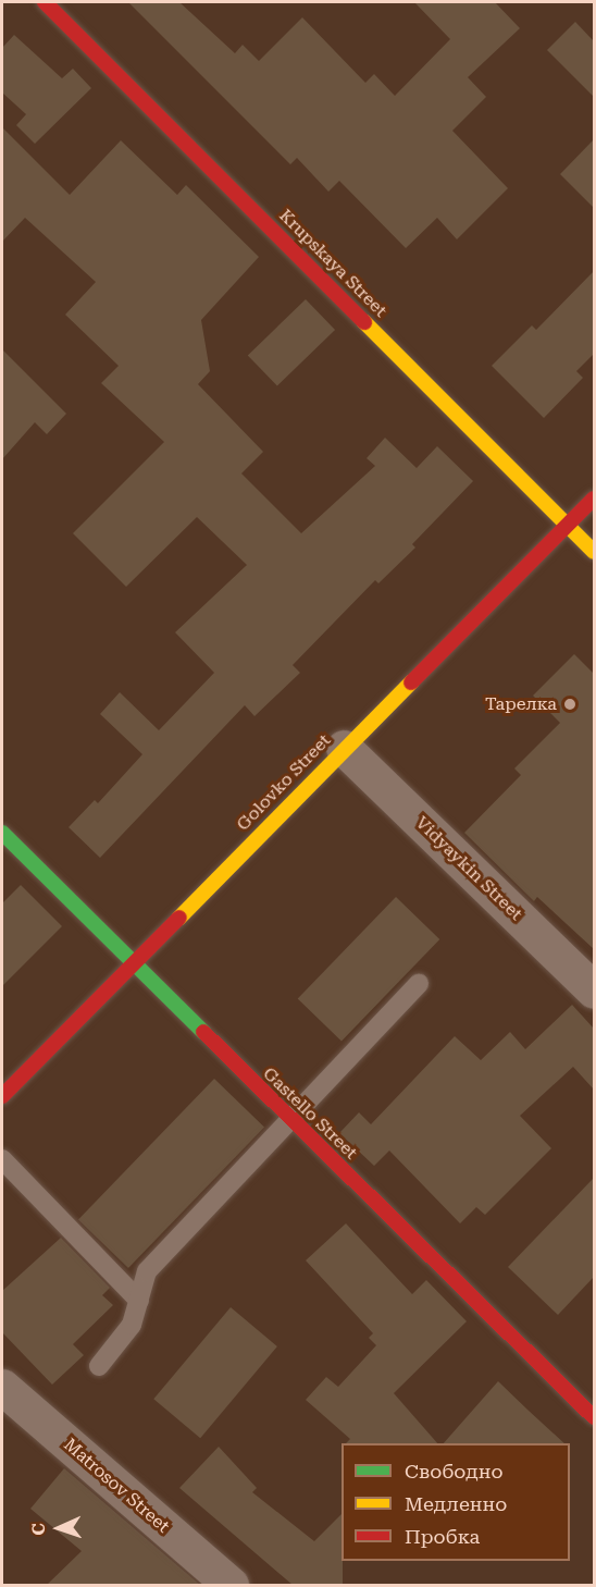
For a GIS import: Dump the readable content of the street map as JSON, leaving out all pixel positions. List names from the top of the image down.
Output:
{
  "streets": {
    "street": [
      "Krupskaya Street",
      "Golovko Street",
      "Vidyaykin Street",
      "Gastello Street",
      "Matrosov Street"
    ]
  },
  "crossings": [
    ["Krupskaya Street", "Golovko Street"],
    ["Golovko Street", "Vidyaykin Street"],
    ["Golovko Street", "Gastello Street"]
  ],
  "places": ["Тарелка"],
  "legend": ["Свободно", "Медленно", "Пробка"],
  "north": "left"
}
